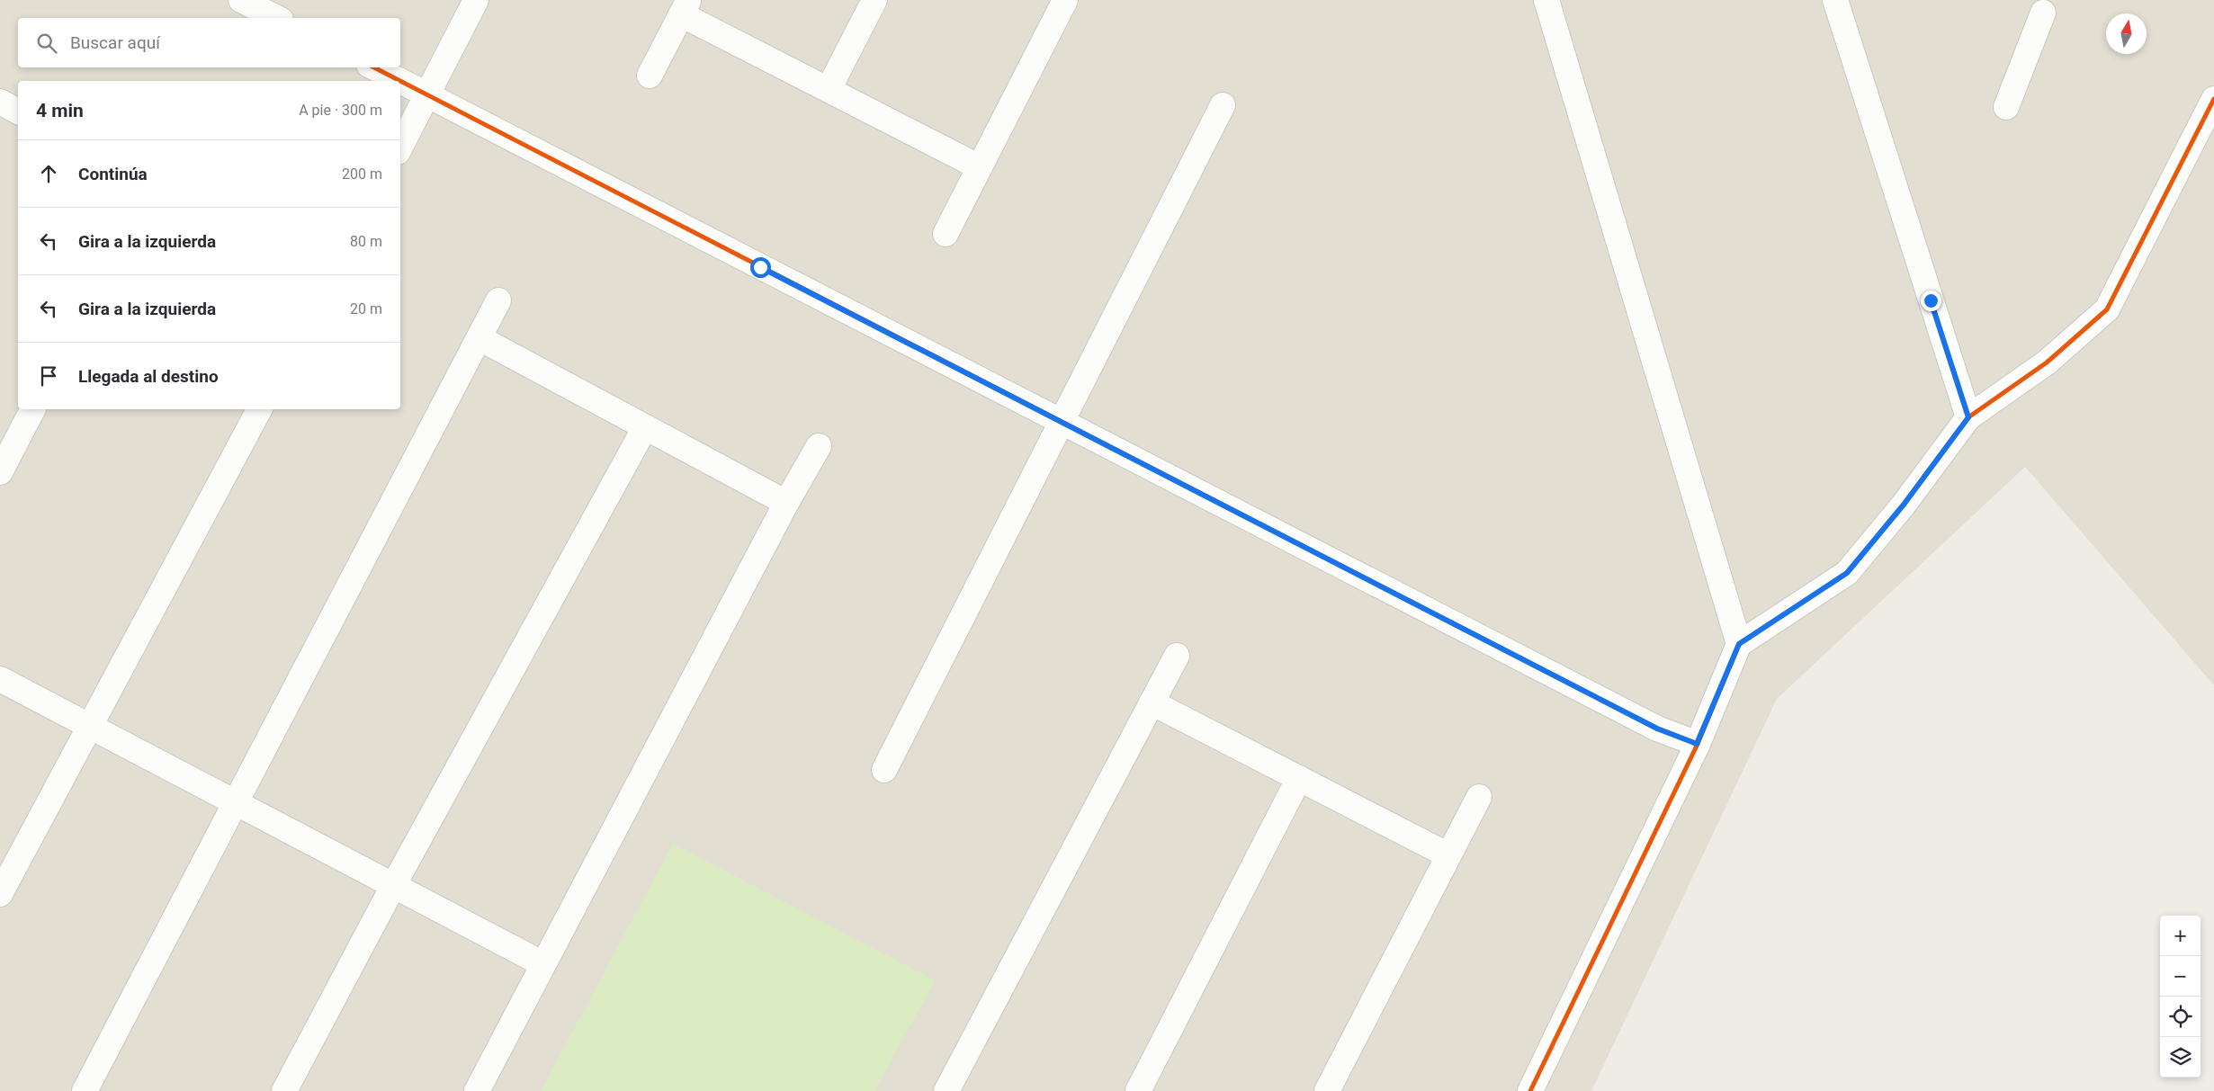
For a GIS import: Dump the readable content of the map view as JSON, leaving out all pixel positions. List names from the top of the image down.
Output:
{
  "north": "top",
  "page": {
    "search": "Buscar aquí",
    "heading": ["4 min", "A pie · 300 m"],
    "list": [
      ["Continúa", "200 m"],
      ["Gira a la izquierda", "80 m"],
      ["Gira a la izquierda", "20 m"],
      "Llegada al destino"
    ],
    "map_buttons": ["+", "−"]
  }
}
